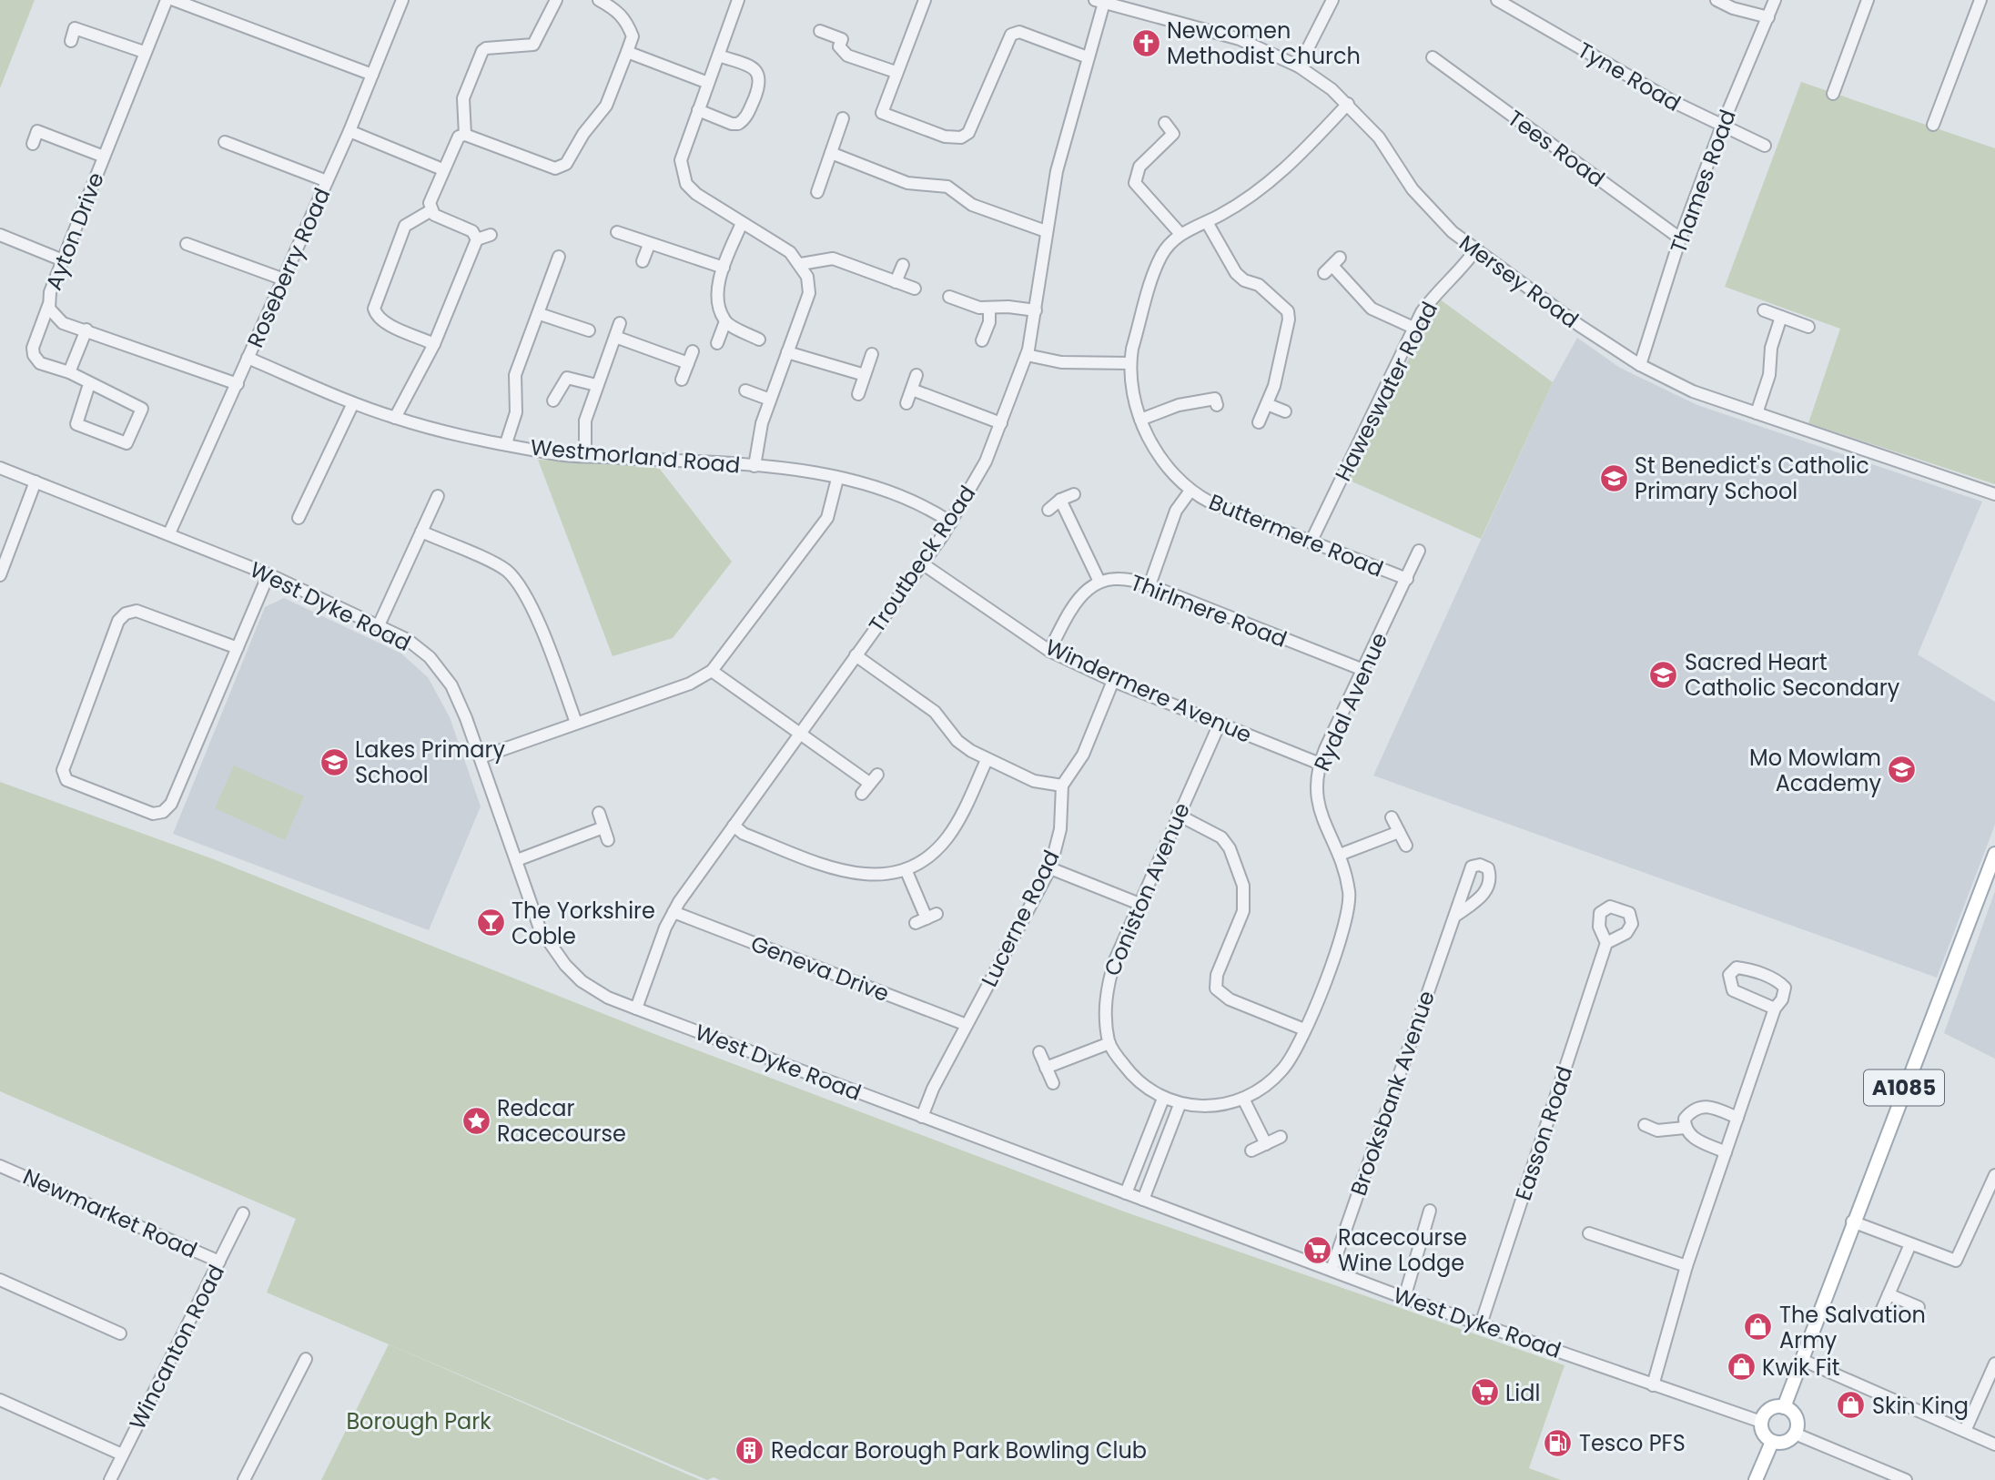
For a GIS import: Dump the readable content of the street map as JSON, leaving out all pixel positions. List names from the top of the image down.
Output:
{
  "streets": {
    "main road": ["A1085"],
    "street": [
      "Tyne Road",
      "Tees Road",
      "Thames Road",
      "Ayton Drive",
      "Roseberry Road",
      "Mersey Road",
      "Haweswater Road",
      "Westmorland Road",
      "Buttermere Road",
      "Troutbeck Road",
      "West Dyke Road",
      "Thirlmere Road",
      "Windermere Avenue",
      "Rydal Avenue",
      "Coniston Avenue",
      "Lucerne Road",
      "Geneva Drive",
      "Brooksbank Avenue",
      "Easson Road",
      "Newmarket Road",
      "Wincanton Road"
    ]
  },
  "crossings": [
    ["Tyne Road", "Thames Road"],
    ["Tees Road", "Thames Road"],
    ["Thames Road", "Mersey Road"],
    ["Ayton Drive", "Roseberry Road"],
    ["Roseberry Road", "Westmorland Road"],
    ["Roseberry Road", "West Dyke Road"],
    ["Mersey Road", "Haweswater Road"],
    ["Mersey Road", "Buttermere Road"],
    ["Mersey Road", "Troutbeck Road"],
    ["Haweswater Road", "Buttermere Road"],
    ["Westmorland Road", "Troutbeck Road"],
    ["Buttermere Road", "Rydal Avenue"],
    ["Troutbeck Road", "West Dyke Road"],
    ["Troutbeck Road", "Windermere Avenue"],
    ["Troutbeck Road", "Geneva Drive"],
    ["West Dyke Road", "Lucerne Road"],
    ["West Dyke Road", "A1085"],
    ["West Dyke Road", "Brooksbank Avenue"],
    ["West Dyke Road", "Easson Road"],
    ["Thirlmere Road", "Windermere Avenue"],
    ["Thirlmere Road", "Rydal Avenue"],
    ["Windermere Avenue", "Rydal Avenue"],
    ["Windermere Avenue", "Coniston Avenue"],
    ["Rydal Avenue", "Coniston Avenue"],
    ["Lucerne Road", "Geneva Drive"],
    ["Newmarket Road", "Wincanton Road"]
  ],
  "parks": ["Borough Park"],
  "places": {
    "church": ["Newcomen Methodist Church"],
    "school or university": [
      "St Benedict's Catholic Primary School",
      "Sacred Heart Catholic Secondary",
      "Lakes Primary School",
      "Mo Mowlam Academy"
    ],
    "bar": ["The Yorkshire Coble"],
    "place": ["Redcar Racecourse"],
    "supermarket": ["Racecourse Wine Lodge", "Lidl"],
    "shop": ["The Salvation Army", "Kwik Fit", "Skin King"],
    "fuel station": ["Tesco PFS"],
    "building": ["Redcar Borough Park Bowling Club"]
  }
}
